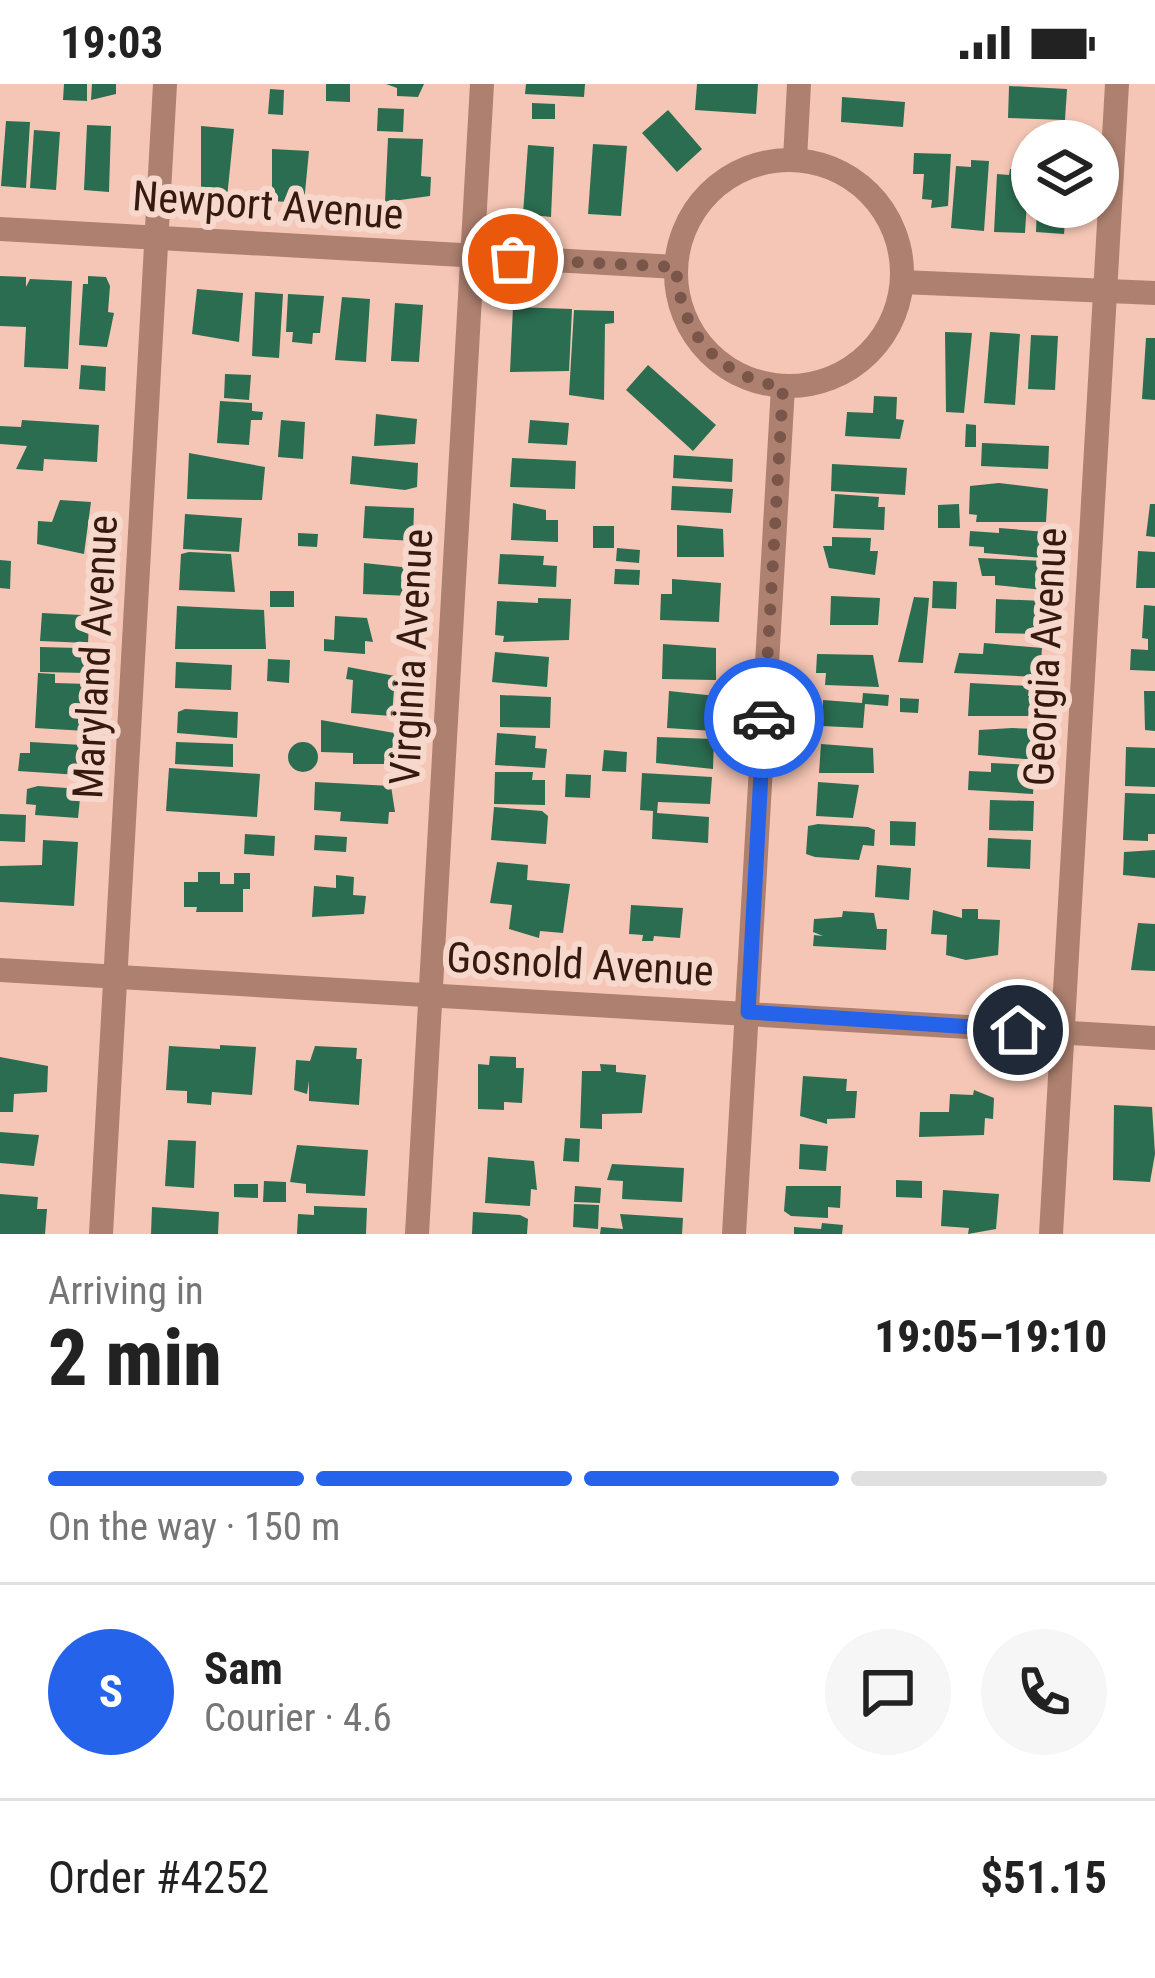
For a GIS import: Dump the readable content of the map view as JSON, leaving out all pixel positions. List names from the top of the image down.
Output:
{
  "streets": {
    "street": [
      "Newport Avenue",
      "Maryland Avenue",
      "Virginia Avenue",
      "Georgia Avenue",
      "Gosnold Avenue"
    ]
  },
  "crossings": [
    ["Newport Avenue", "Maryland Avenue"],
    ["Newport Avenue", "Virginia Avenue"],
    ["Maryland Avenue", "Gosnold Avenue"],
    ["Virginia Avenue", "Gosnold Avenue"],
    ["Georgia Avenue", "Gosnold Avenue"]
  ],
  "page": {
    "status": "19:03",
    "heading": ["2 min", "Arriving in", "19:05–19:10"],
    "panel": [
      "Sam",
      "Courier · 4.6",
      "Order #4252",
      "$51.15"
    ],
    "bar": "On the way · 150 m",
    "round": "S"
  }
}
